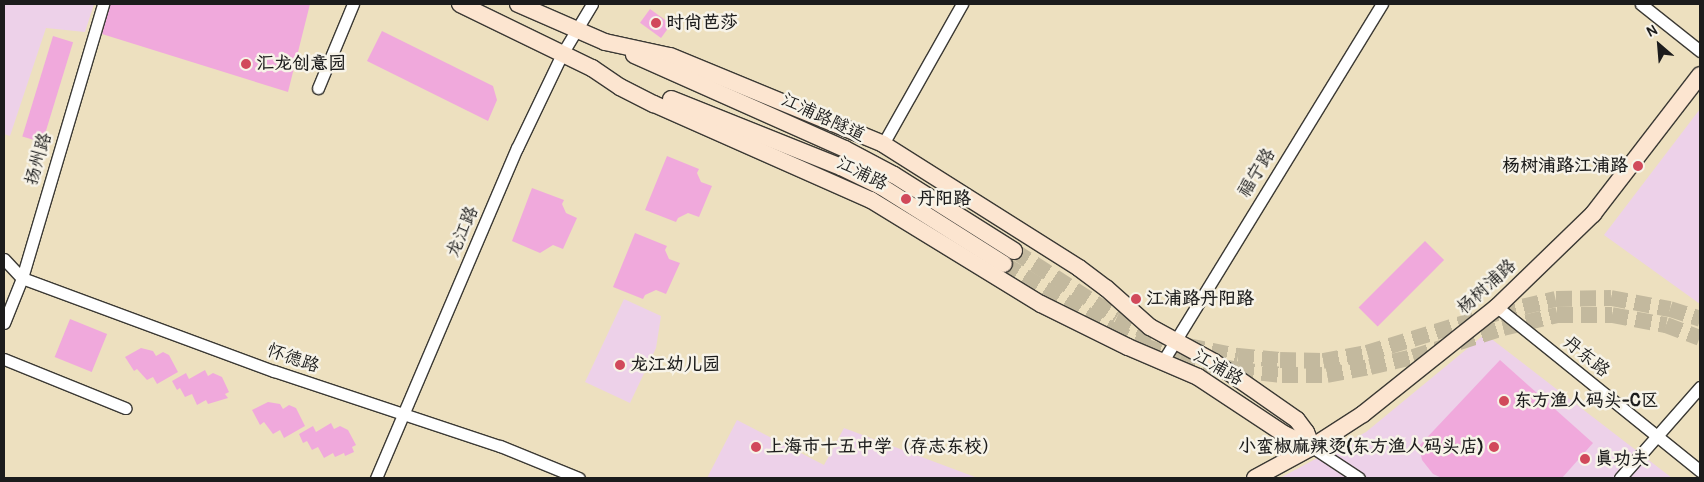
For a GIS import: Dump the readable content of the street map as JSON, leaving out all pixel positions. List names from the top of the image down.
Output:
{
  "streets": {
    "main road": ["江浦路隧道", "江浦路", "杨树浦路"],
    "street": [
      "扬州路",
      "福宁路",
      "龙江路",
      "丹东路",
      "怀德路"
    ]
  },
  "crossings": [
    ["江浦路隧道", "江浦路"],
    ["扬州路", "怀德路"],
    ["福宁路", "江浦路"],
    ["江浦路", "龙江路"],
    ["江浦路", "杨树浦路"],
    ["龙江路", "怀德路"],
    ["杨树浦路", "丹东路"]
  ],
  "places": [
    "时尚芭莎",
    "汇龙创意园",
    "杨树浦路江浦路",
    "丹阳路",
    "江浦路丹阳路",
    "龙江幼儿园",
    "东方渔人码头-C区",
    "上海市十五中学（存志东校）",
    "小蛮椒麻辣烫(东方渔人码头店)",
    "真功夫"
  ],
  "north": "top left"
}
